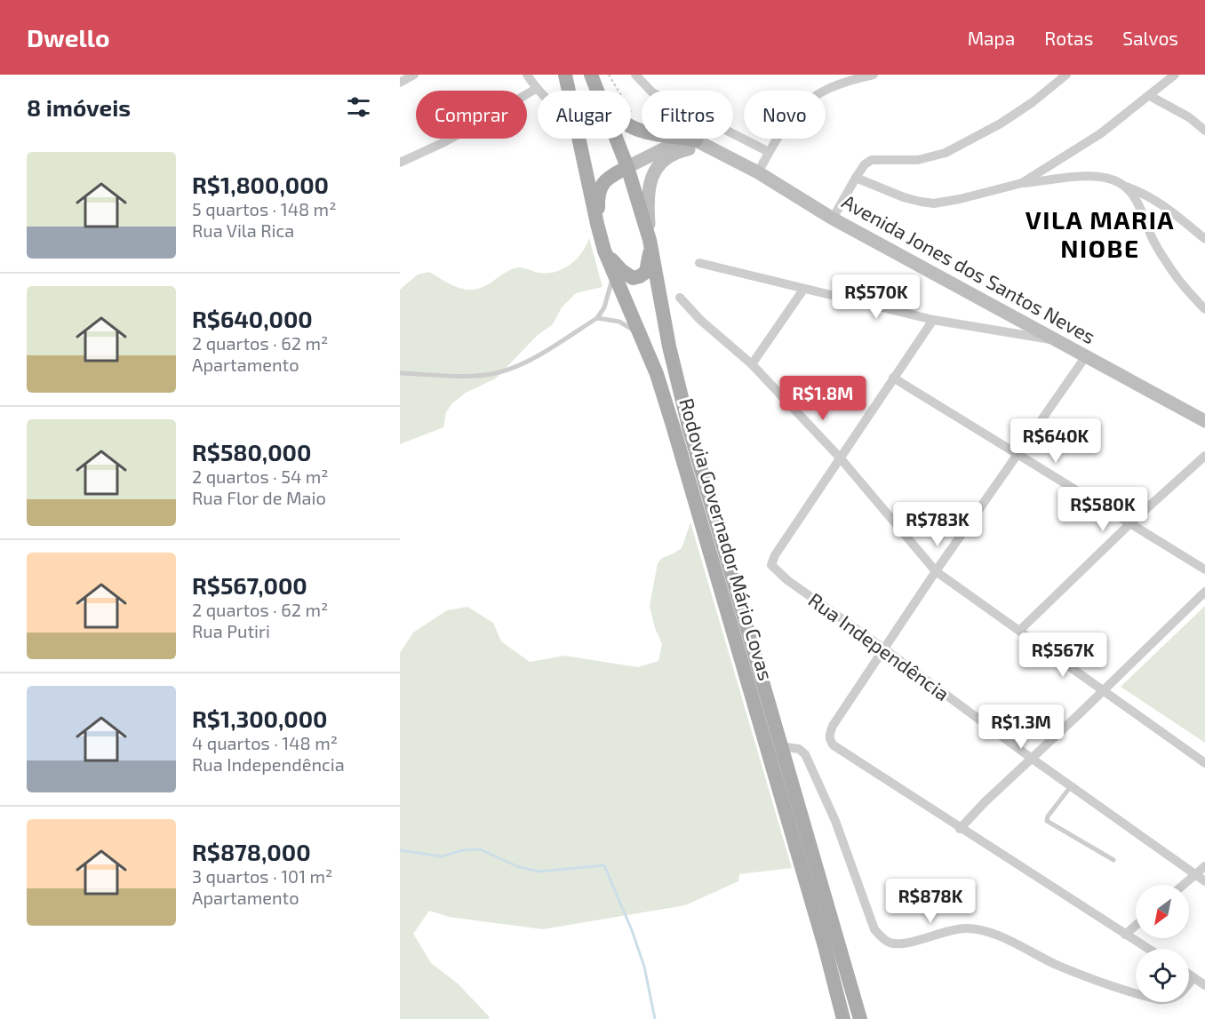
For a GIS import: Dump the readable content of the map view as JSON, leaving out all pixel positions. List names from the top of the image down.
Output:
{
  "streets": {
    "main road": ["Rodovia Governador Mário Covas"],
    "street": ["Avenida Jones dos Santos Neves", "Rua Independência"]
  },
  "crossings": [
    ["Avenida Jones dos Santos Neves", "Rodovia Governador Mário Covas"]
  ],
  "districts": ["VILA MARIA NIOBE"],
  "north": "bottom left",
  "page": {
    "header": "Dwello",
    "nav": ["Mapa", "Rotas", "Salvos"],
    "heading": "8 imóveis",
    "chip": [
      "Comprar",
      "Alugar",
      "Filtros",
      "Novo"
    ],
    "list": [
      {
        "name": "R$1,800,000",
        "note": "5 quartos · 148 m² · Rua Vila Rica"
      },
      {
        "name": "R$640,000",
        "note": "2 quartos · 62 m² · Apartamento"
      },
      {
        "name": "R$580,000",
        "note": "2 quartos · 54 m² · Rua Flor de Maio"
      },
      {
        "name": "R$567,000",
        "note": "2 quartos · 62 m² · Rua Putiri"
      },
      {
        "name": "R$1,300,000",
        "note": "4 quartos · 148 m² · Rua Independência"
      },
      {
        "name": "R$878,000",
        "note": "3 quartos · 101 m² · Apartamento"
      }
    ],
    "price": [
      "R$570K",
      "R$1.8M",
      "R$640K",
      "R$580K",
      "R$783K",
      "R$567K",
      "R$1.3M",
      "R$878K"
    ]
  }
}
